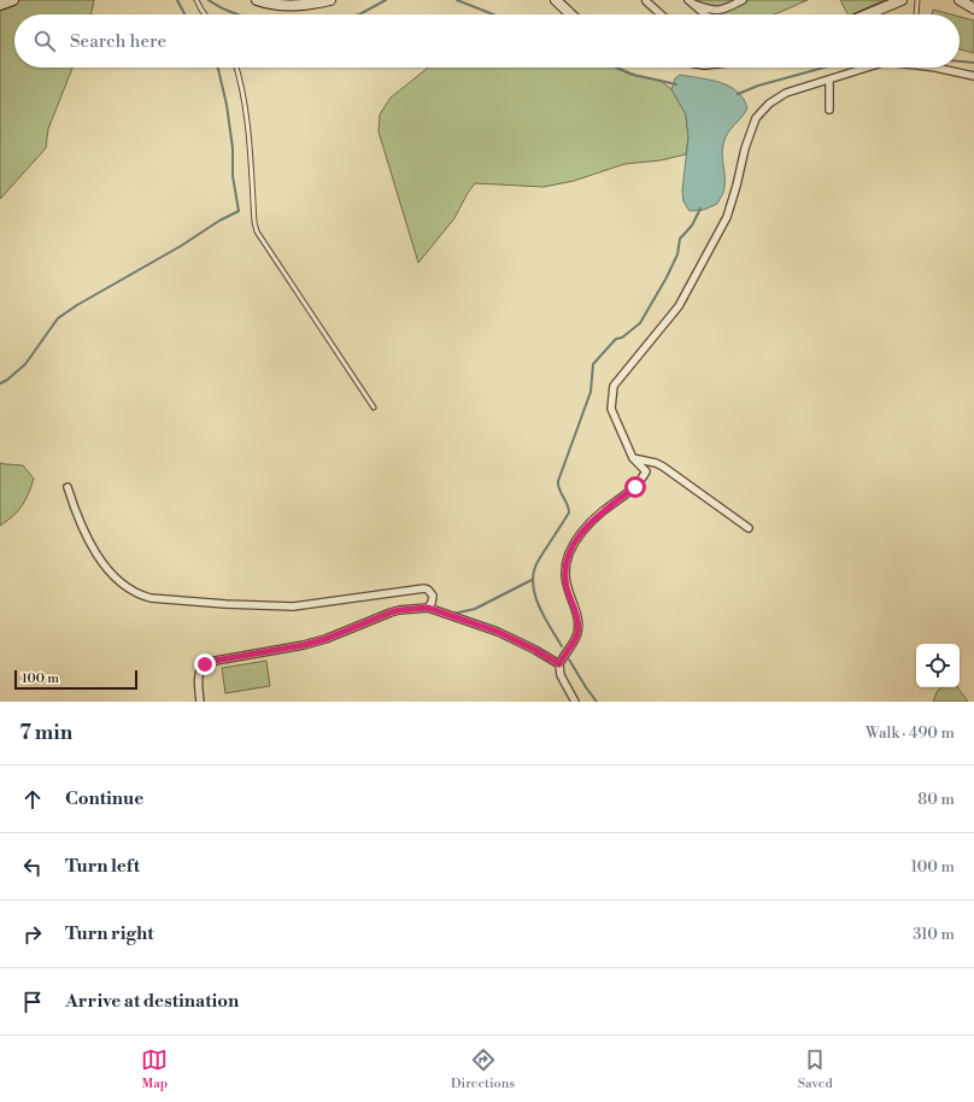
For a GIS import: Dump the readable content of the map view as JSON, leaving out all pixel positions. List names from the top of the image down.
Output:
{
  "scale_bar": "100 m",
  "page": {
    "search": "Search here",
    "scale": "100 m",
    "heading": ["7 min", "Walk · 490 m"],
    "list": [
      ["Continue", "80 m"],
      ["Turn left", "100 m"],
      ["Turn right", "310 m"],
      "Arrive at destination"
    ],
    "nav": ["Map", "Directions", "Saved"]
  }
}
